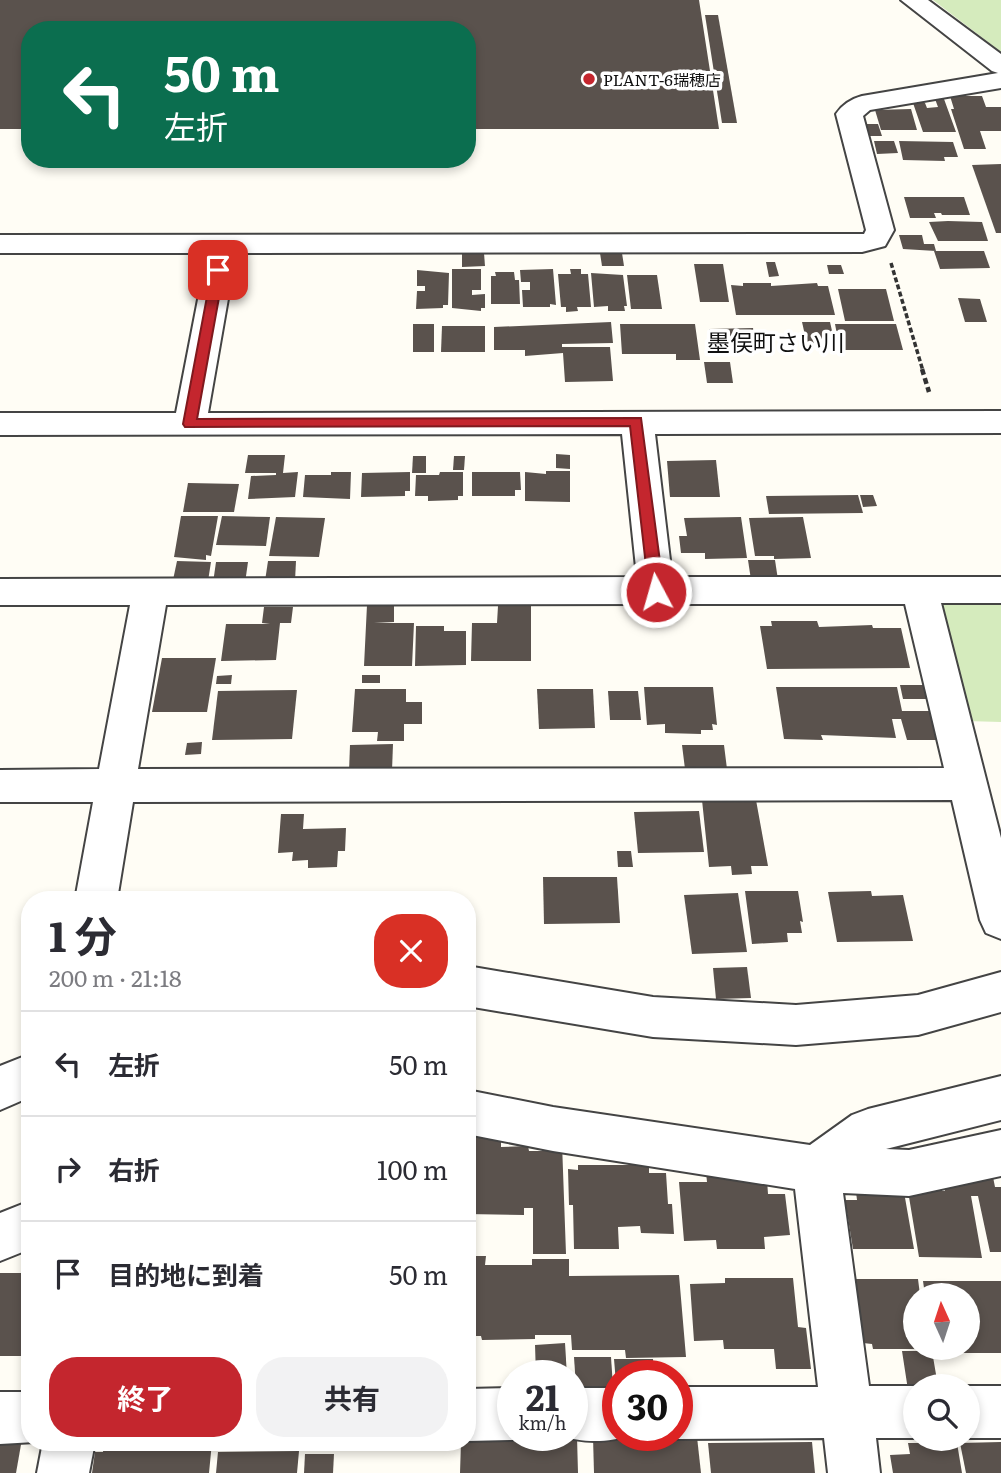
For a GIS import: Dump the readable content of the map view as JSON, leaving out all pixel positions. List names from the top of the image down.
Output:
{
  "districts": ["墨俣町さい川"],
  "places": ["PLANT-6瑞穂店"],
  "north": "top",
  "page": {
    "turn": ["50 m", "左折"],
    "heading": ["1 分", "200 m · 21:18"],
    "list": [
      {
        "name": "左折",
        "value": "50 m"
      },
      {
        "name": "右折",
        "value": "100 m"
      },
      {
        "name": "目的地に到着",
        "value": "50 m"
      }
    ],
    "buttons": ["終了", "共有"],
    "speed": "21 km/h",
    "limit": "30"
  }
}
